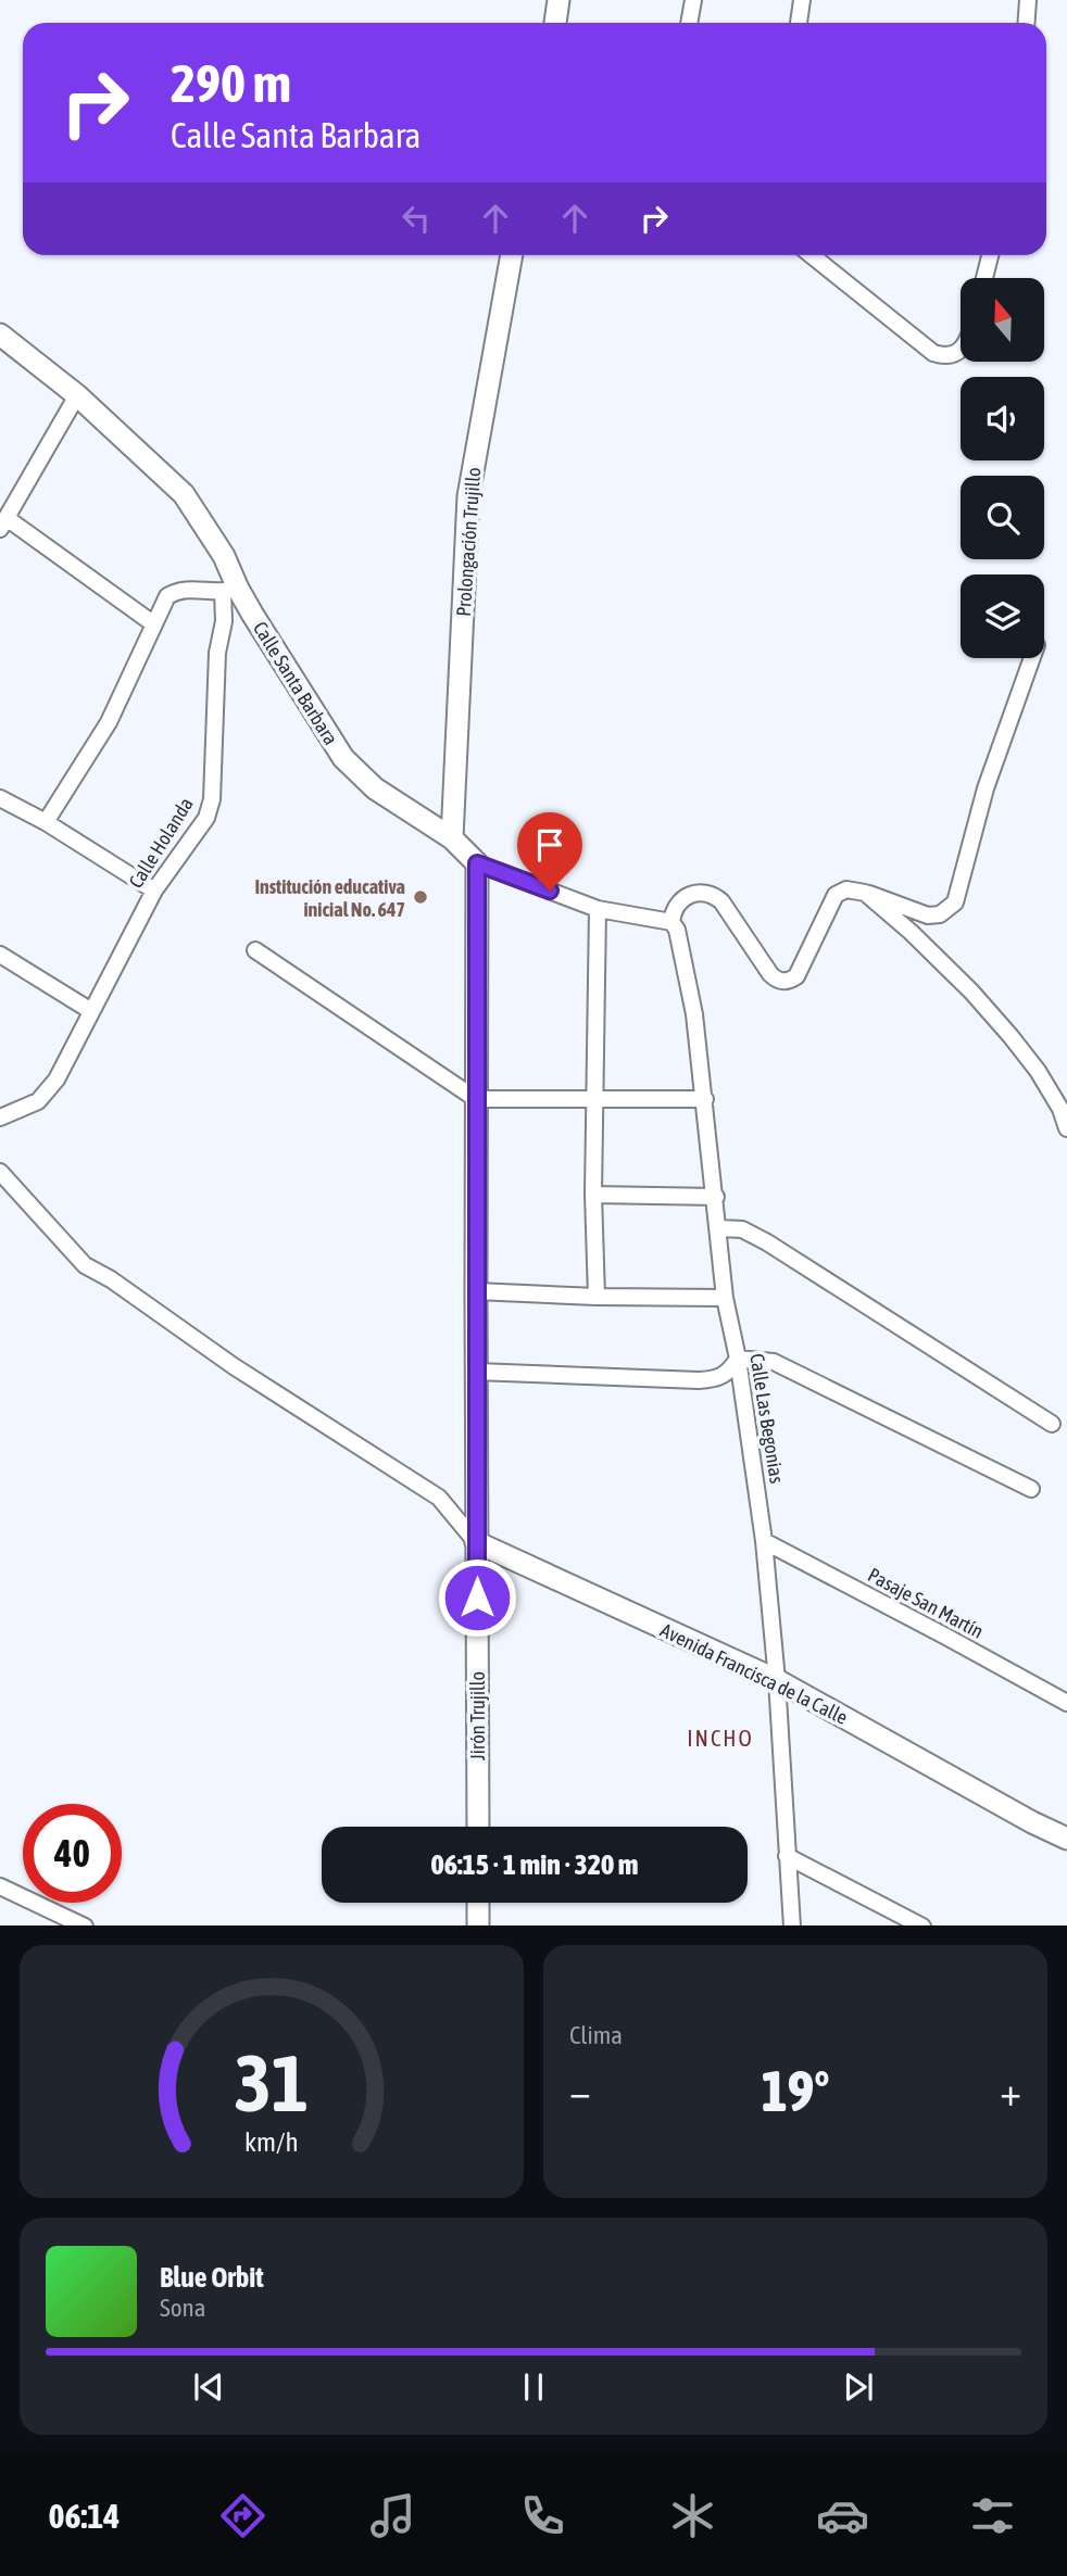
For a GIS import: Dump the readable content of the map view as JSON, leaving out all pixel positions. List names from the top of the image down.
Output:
{
  "streets": {
    "street": [
      "Prolongación Trujillo",
      "Calle Santa Barbara",
      "Calle Holanda",
      "Calle Las Begonias",
      "Pasaje San Martín",
      "Avenida Francisca de la Calle",
      "Jirón Trujillo"
    ]
  },
  "crossings": [
    ["Prolongación Trujillo", "Calle Santa Barbara"],
    ["Calle Santa Barbara", "Calle Holanda"],
    ["Calle Santa Barbara", "Calle Las Begonias"],
    ["Calle Santa Barbara", "Jirón Trujillo"],
    ["Calle Las Begonias", "Pasaje San Martín"],
    ["Calle Las Begonias", "Avenida Francisca de la Calle"],
    ["Avenida Francisca de la Calle", "Jirón Trujillo"]
  ],
  "districts": ["INCHO"],
  "places": ["Institución educativa inicial No. 647"],
  "north": "top",
  "page": {
    "turn": ["290 m", "Calle Santa Barbara"],
    "limit": "40",
    "trip": "06:15 · 1 min · 320 m",
    "tile": "Clima",
    "heat": ["−", "19°", "+"],
    "song": ["Blue Orbit", "Sona"],
    "tabs": "06:14",
    "gauge": ["31", "km/h"]
  }
}
